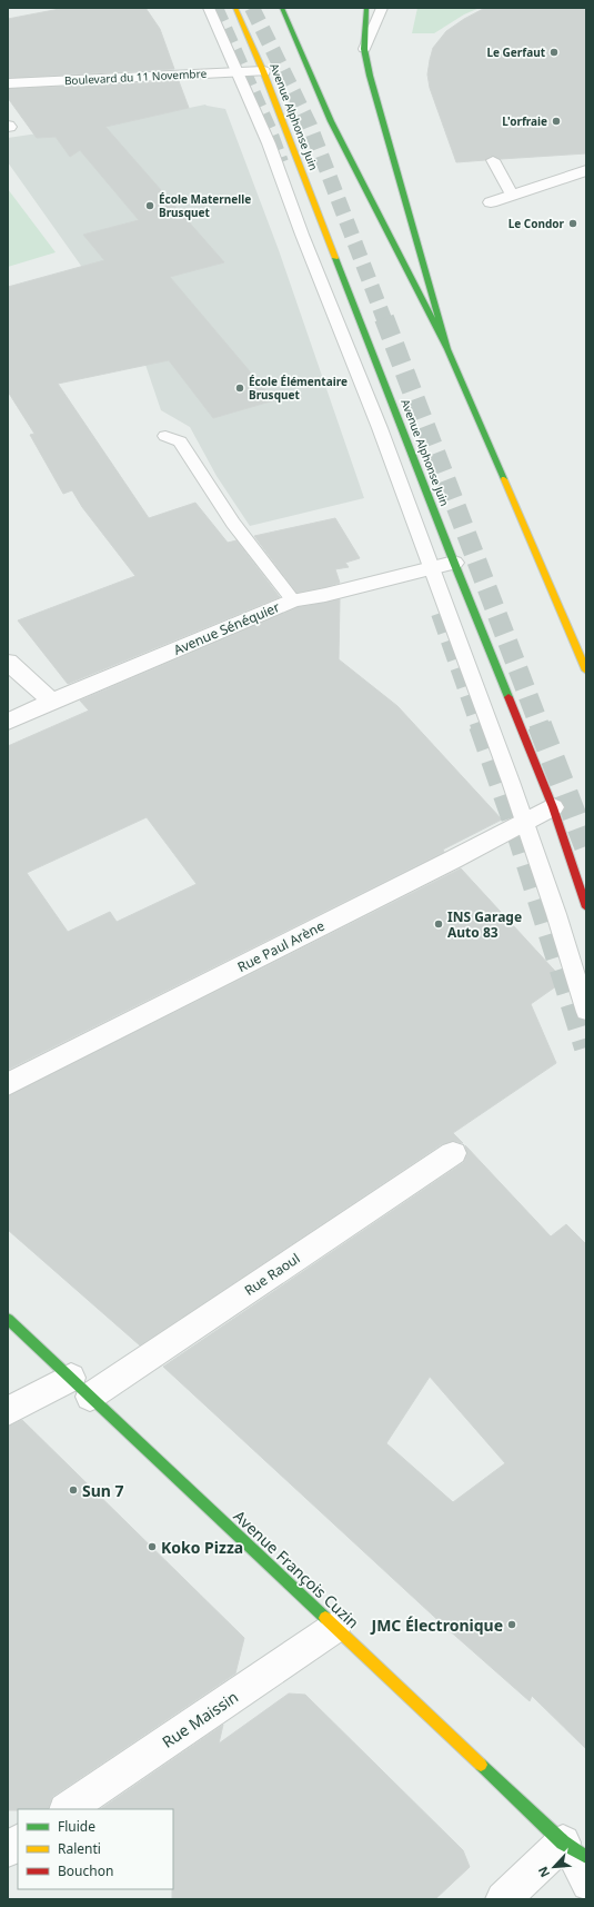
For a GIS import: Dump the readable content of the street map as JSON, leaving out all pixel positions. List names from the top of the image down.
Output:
{
  "streets": {
    "main road": ["Avenue Alphonse Juin", "Avenue François Cuzin"],
    "street": [
      "Boulevard du 11 Novembre",
      "Avenue Sénéquier",
      "Rue Paul Arène",
      "Rue Raoul",
      "Rue Maissin"
    ]
  },
  "crossings": [
    ["Boulevard du 11 Novembre", "Avenue Alphonse Juin"],
    ["Avenue Alphonse Juin", "Avenue Sénéquier"],
    ["Avenue Alphonse Juin", "Rue Paul Arène"],
    ["Rue Raoul", "Avenue François Cuzin"],
    ["Avenue François Cuzin", "Rue Maissin"]
  ],
  "places": [
    "Le Gerfaut",
    "L'orfraie",
    "École Maternelle Brusquet",
    "Le Condor",
    "École Élémentaire Brusquet",
    "INS Garage Auto 83",
    "Sun 7",
    "Koko Pizza",
    "JMC Électronique"
  ],
  "legend": ["Fluide", "Ralenti", "Bouchon"],
  "north": "bottom left"
}
